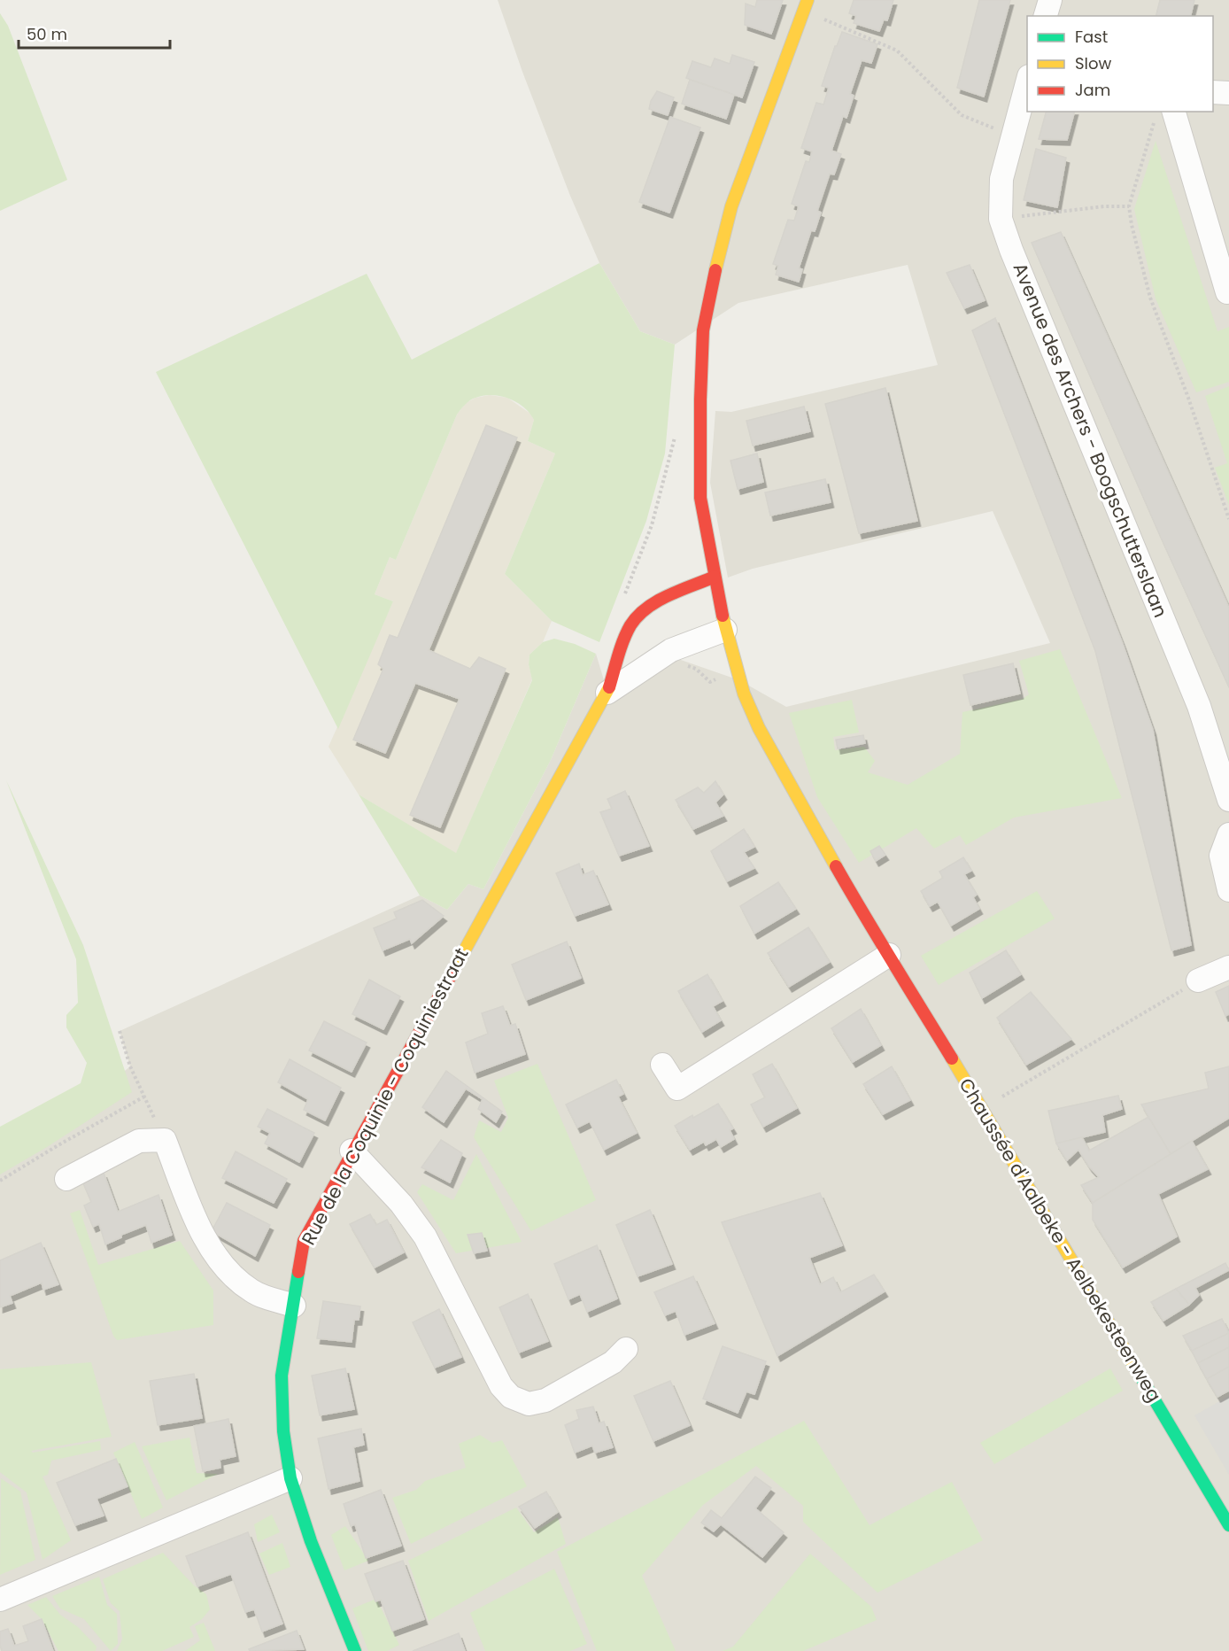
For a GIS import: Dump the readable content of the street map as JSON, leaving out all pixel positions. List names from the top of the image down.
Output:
{
  "streets": {
    "main road": ["Rue de la Coquinie - Coquiniestraat", "Chaussée d'Aalbeke - Aelbekesteenweg"],
    "street": ["Avenue des Archers - Boogschutterslaan"]
  },
  "crossings": [
    ["Rue de la Coquinie - Coquiniestraat", "Chaussée d'Aalbeke - Aelbekesteenweg"]
  ],
  "legend": ["Fast", "Slow", "Jam"],
  "scale_bar": "50 m"
}
